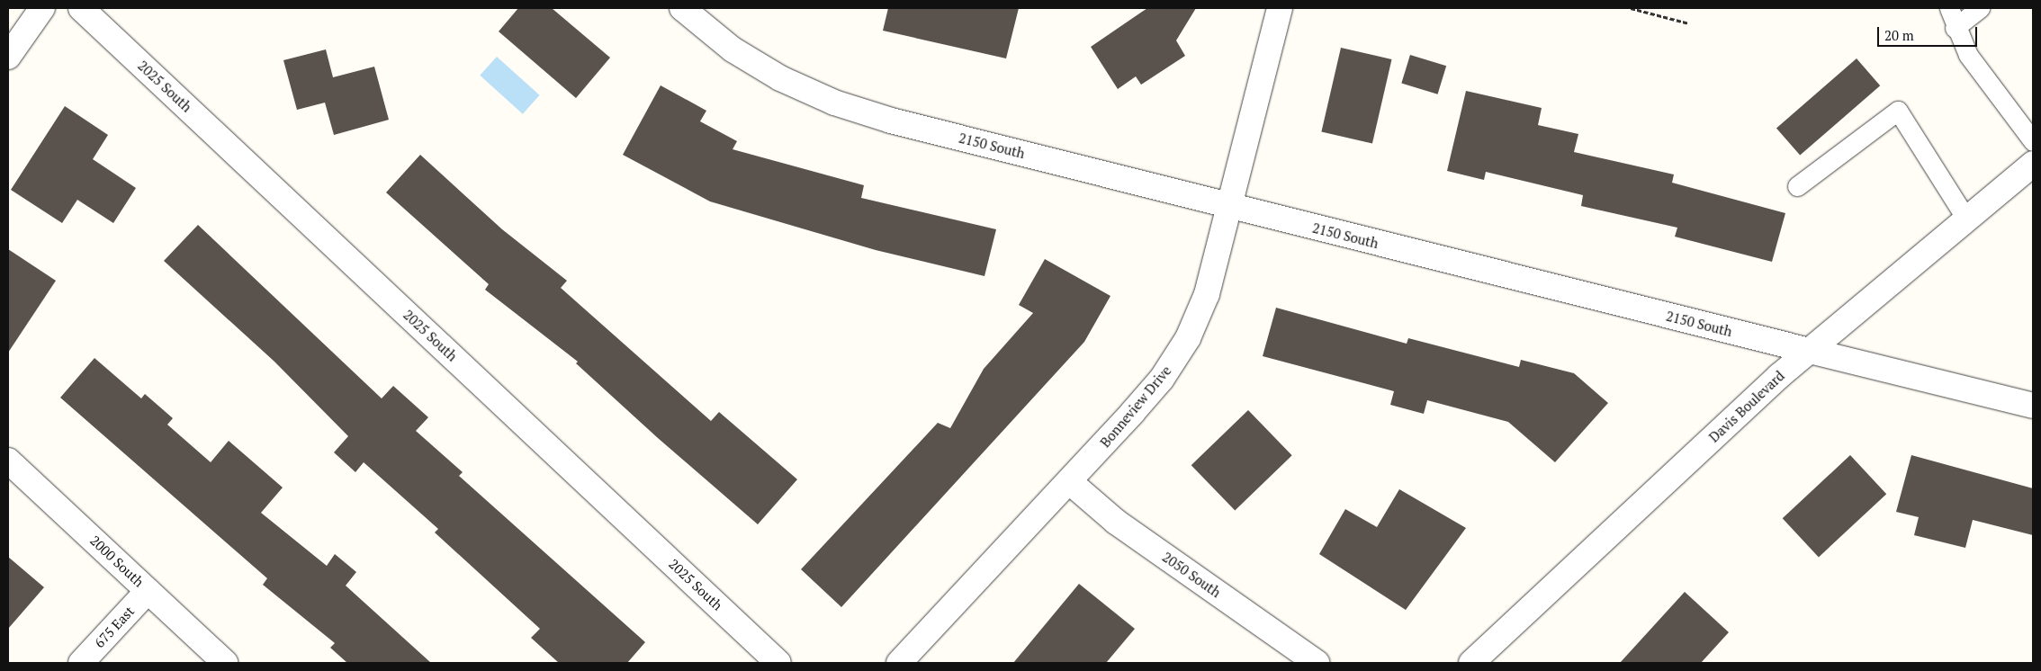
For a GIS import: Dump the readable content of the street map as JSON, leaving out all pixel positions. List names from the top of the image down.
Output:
{
  "streets": {
    "street": [
      "2025 South",
      "2150 South",
      "Bonneview Drive",
      "Davis Boulevard",
      "2000 South",
      "2050 South",
      "675 East"
    ]
  },
  "crossings": [
    ["2150 South", "Bonneview Drive"],
    ["2150 South", "Davis Boulevard"],
    ["Bonneview Drive", "2050 South"],
    ["2000 South", "675 East"]
  ],
  "scale_bar": "20 m"
}
